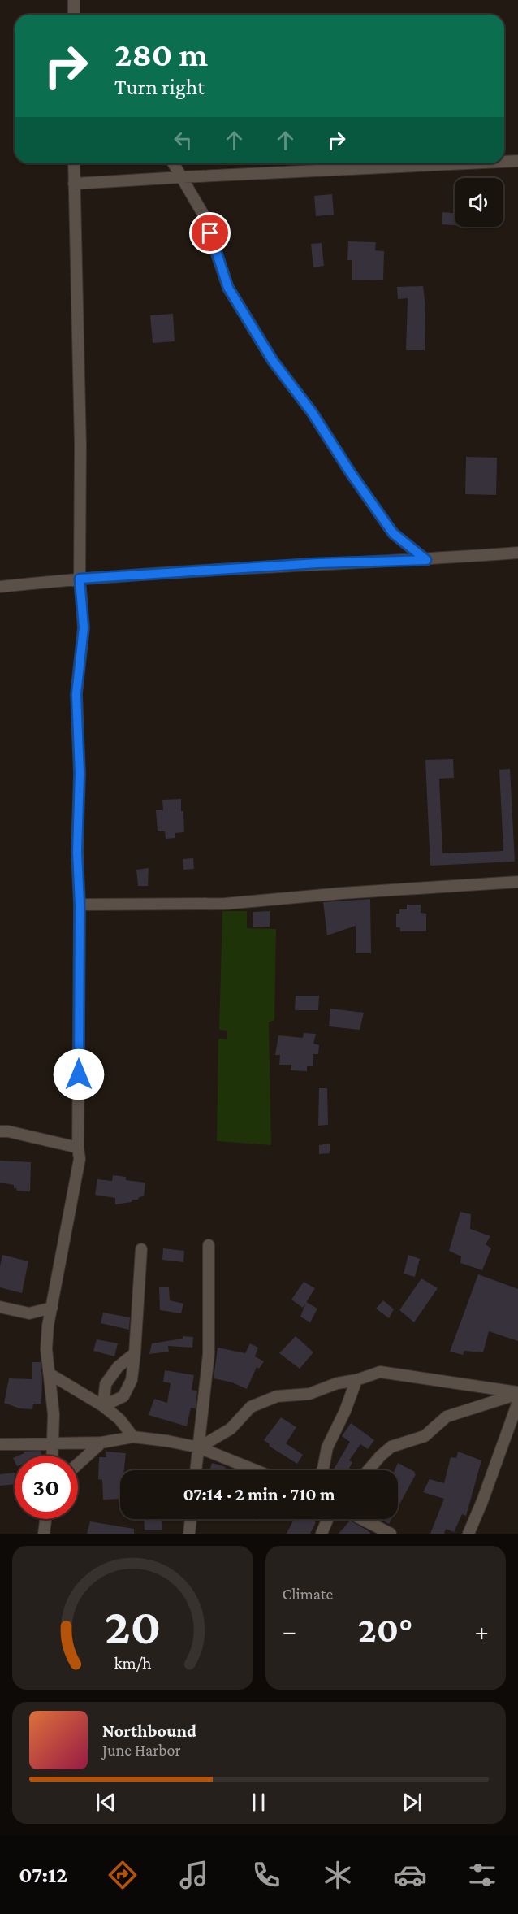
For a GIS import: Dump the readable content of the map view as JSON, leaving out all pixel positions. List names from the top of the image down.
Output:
{
  "page": {
    "turn": ["280 m", "Turn right"],
    "limit": "30",
    "trip": "07:14 · 2 min · 710 m",
    "tile": "Climate",
    "heat": ["−", "20°", "+"],
    "song": ["Northbound", "June Harbor"],
    "tabs": "07:12",
    "gauge": ["20", "km/h"]
  }
}
